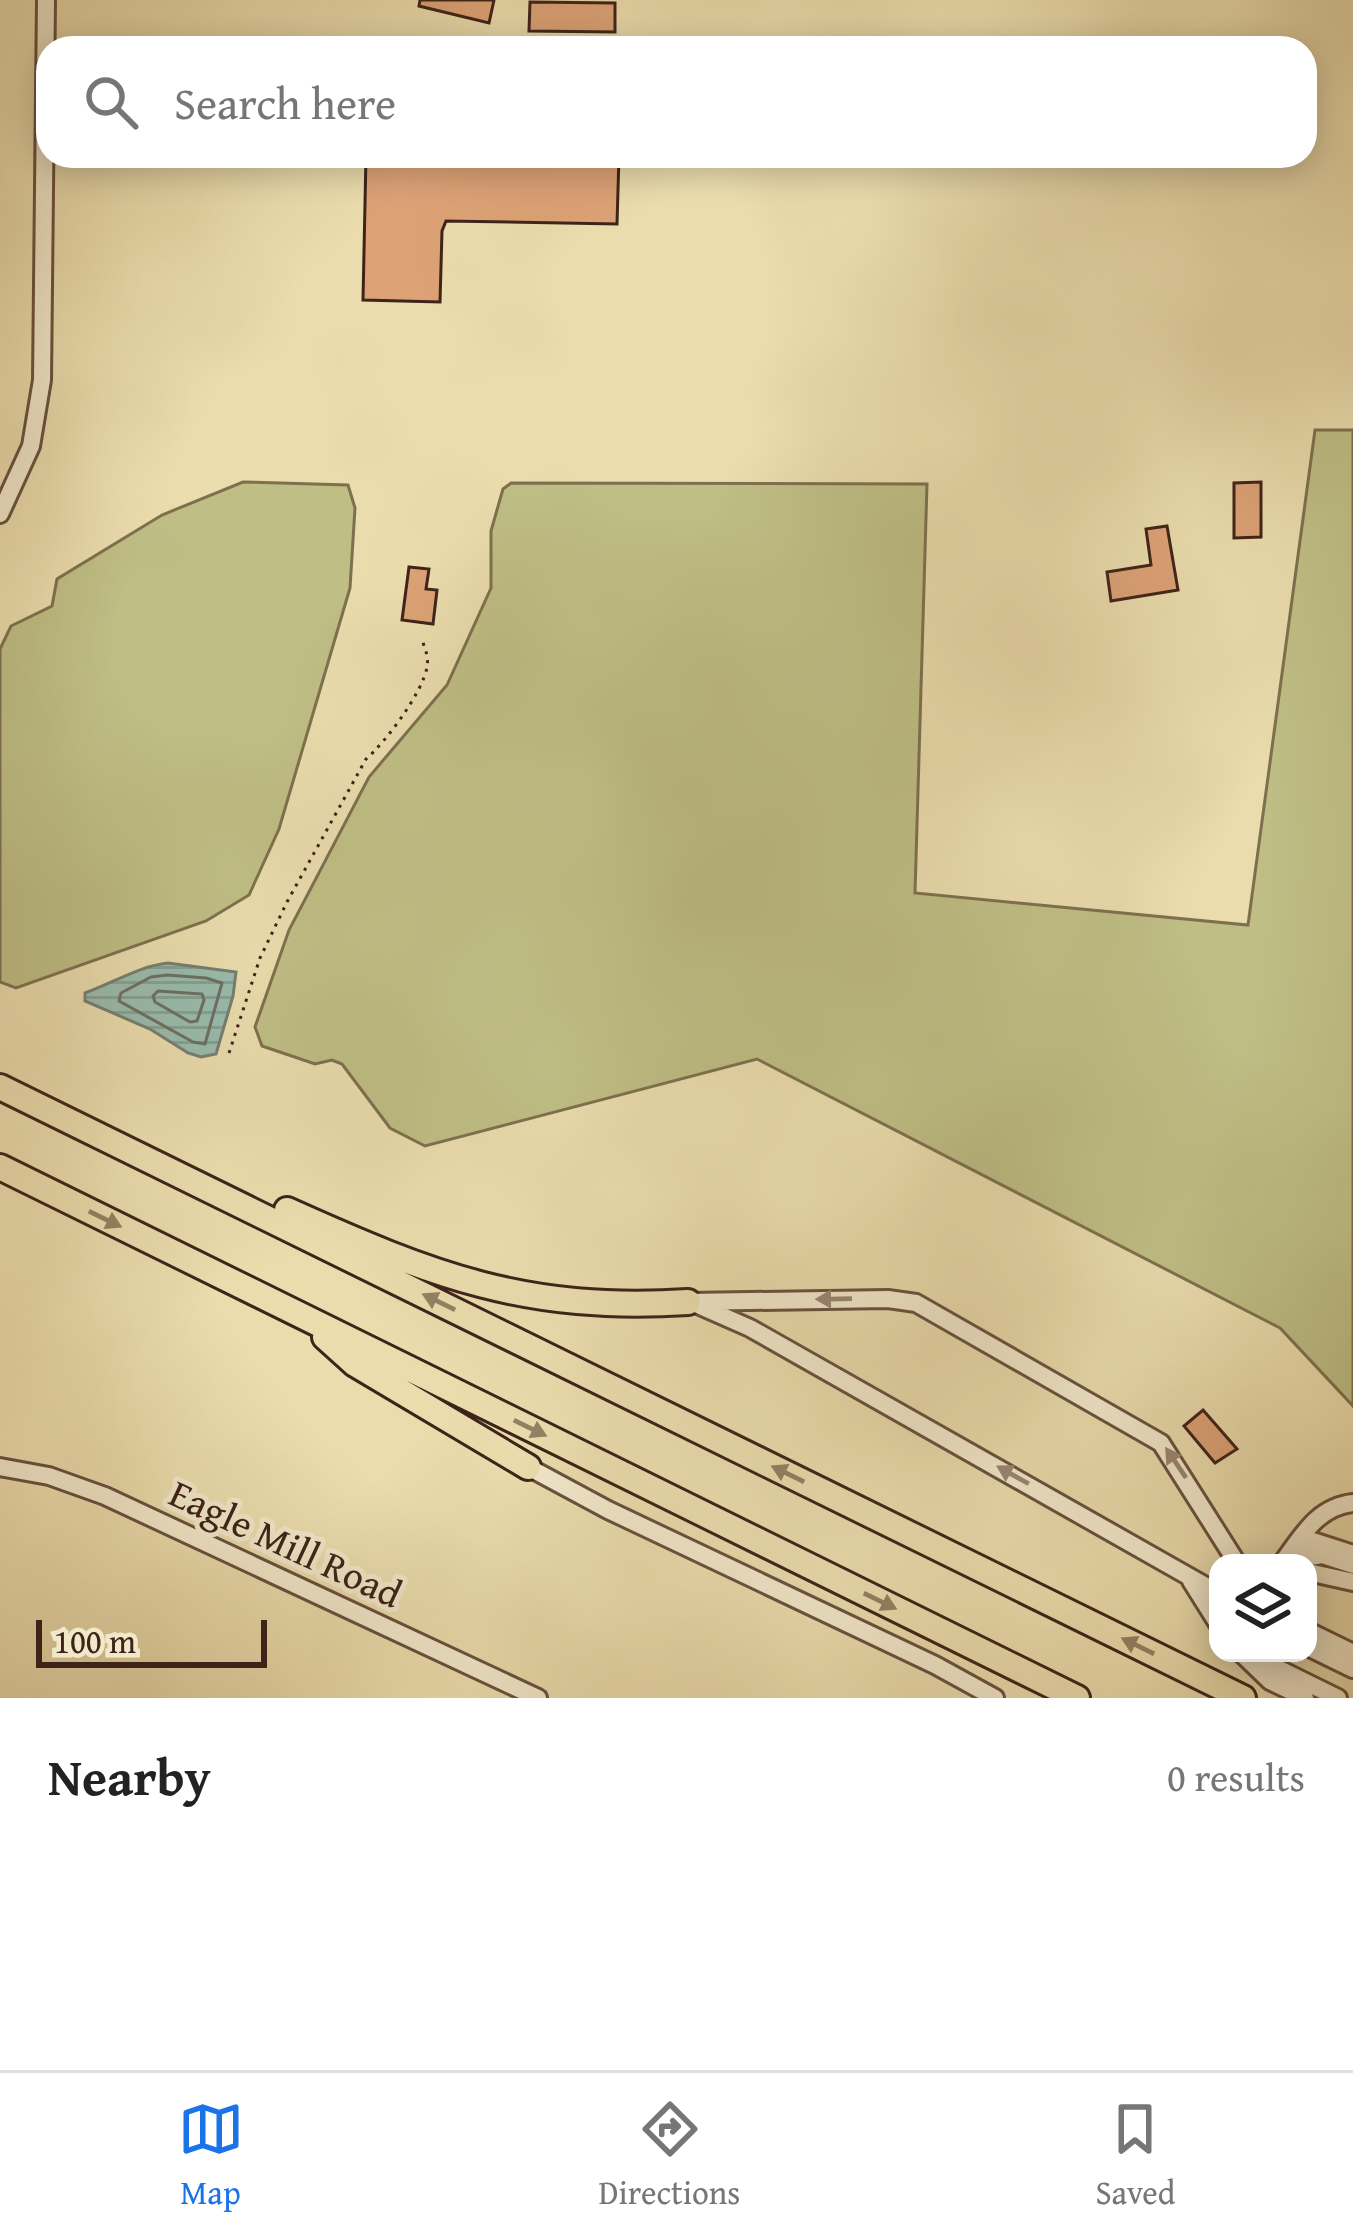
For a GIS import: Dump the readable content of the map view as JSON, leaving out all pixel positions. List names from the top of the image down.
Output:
{
  "streets": {
    "street": ["Eagle Mill Road"]
  },
  "scale_bar": "100 m",
  "page": {
    "search": "Search here",
    "scale": "100 m",
    "heading": ["Nearby", "0 results"],
    "nav": ["Map", "Directions", "Saved"]
  }
}
